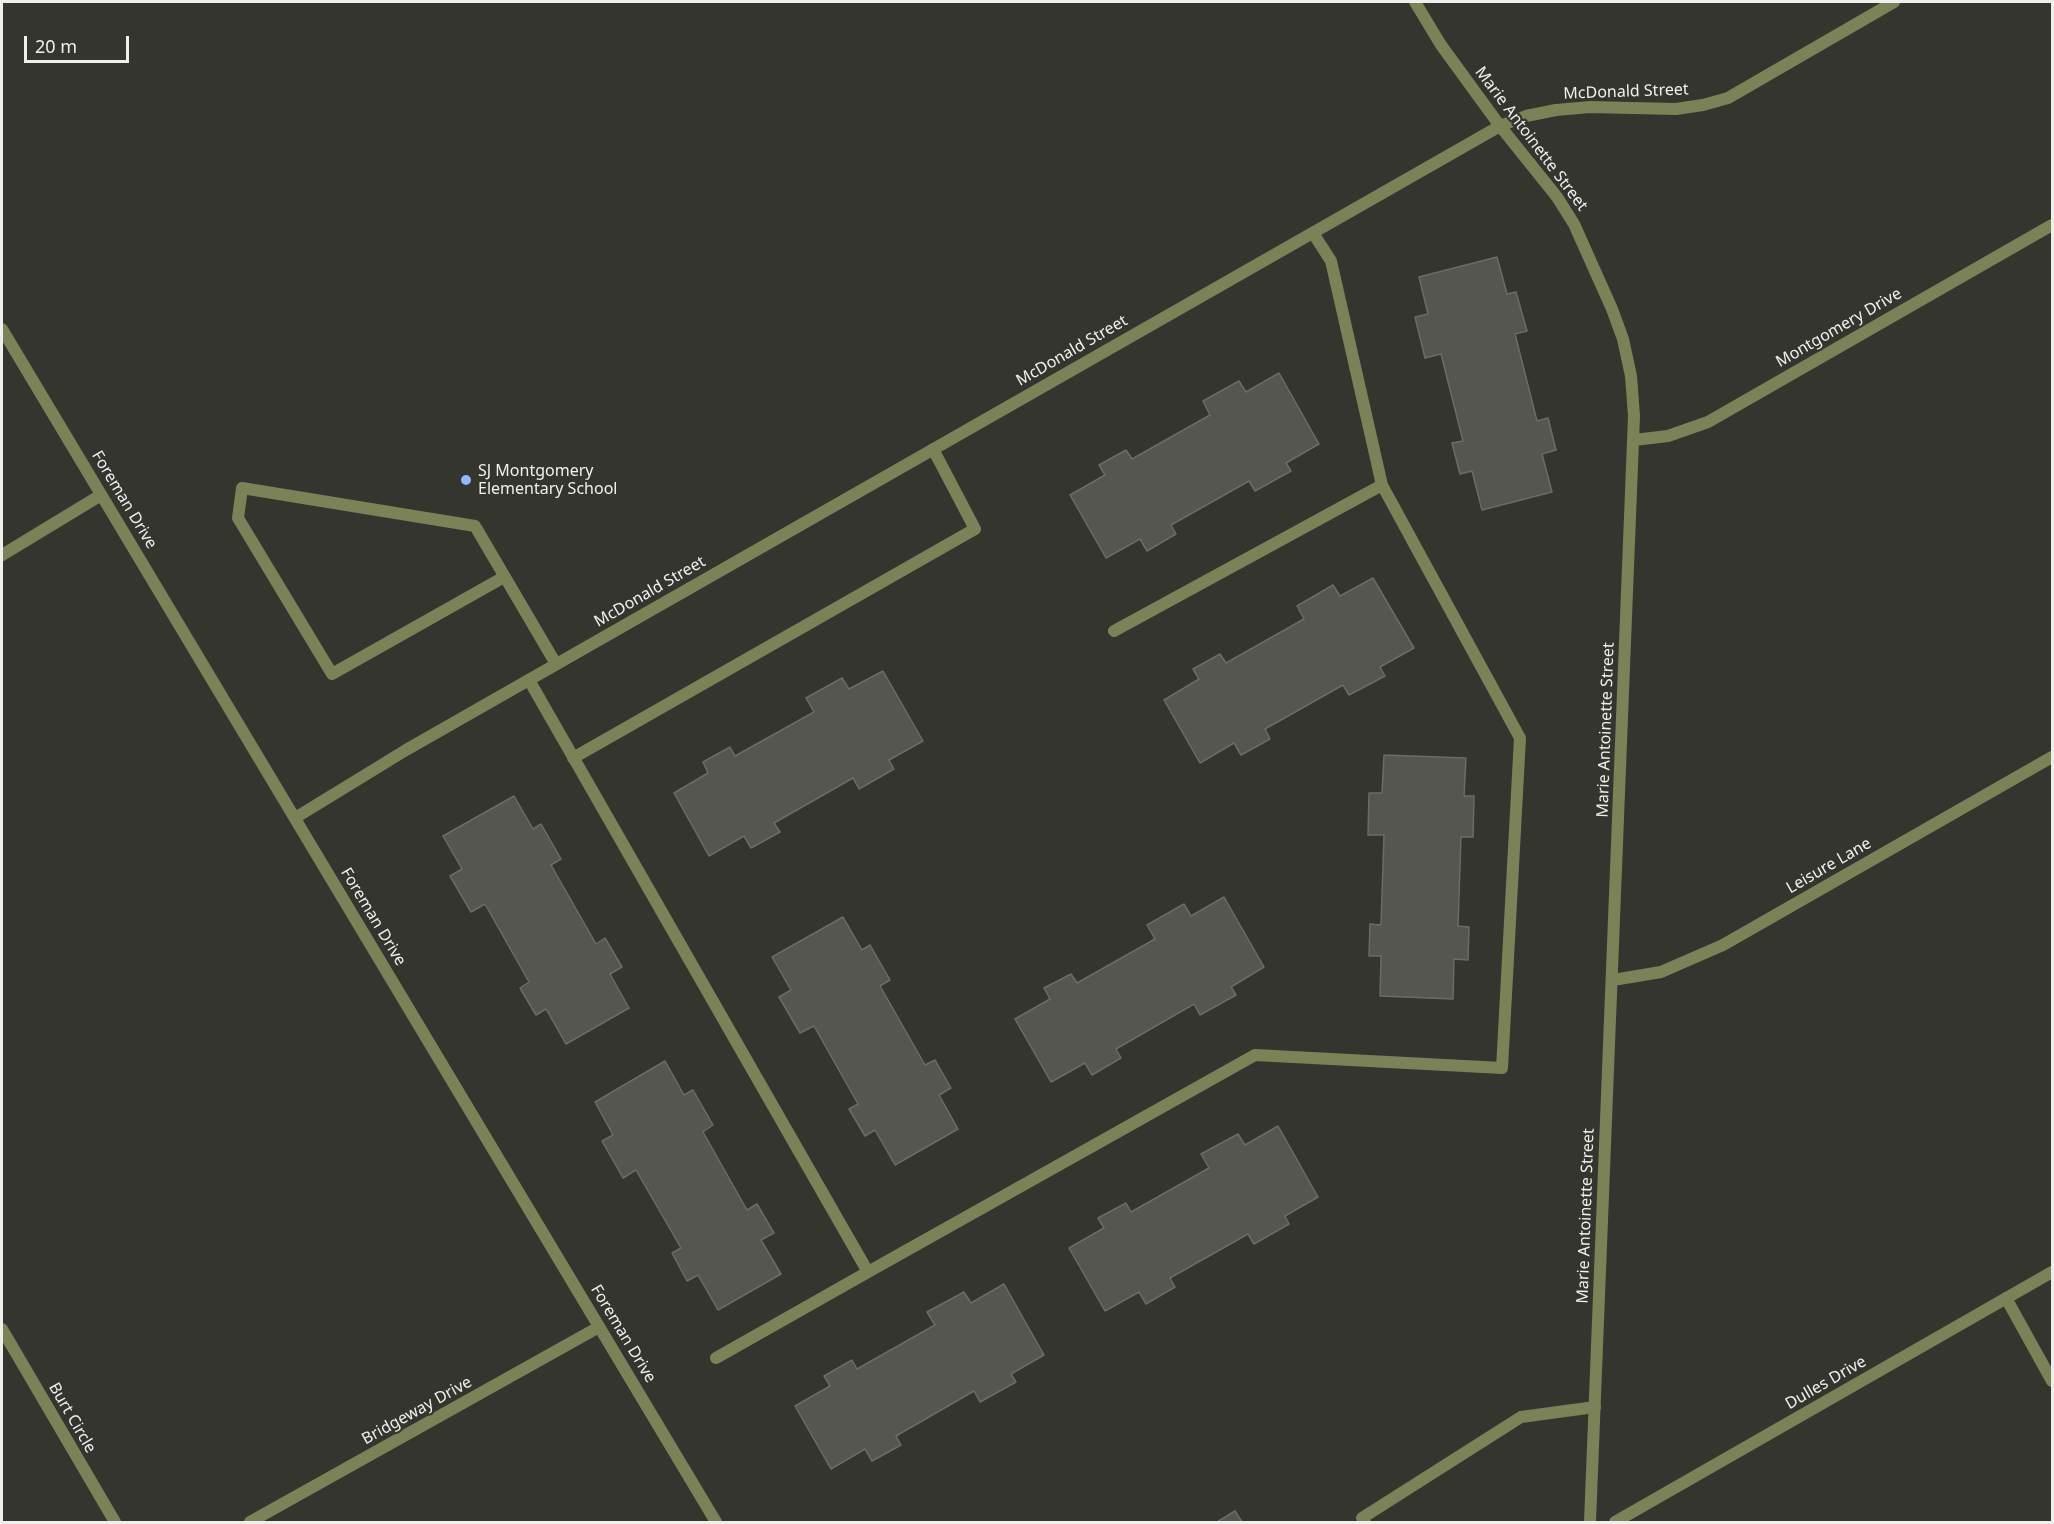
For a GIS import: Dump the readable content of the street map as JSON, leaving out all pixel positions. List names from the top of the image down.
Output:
{
  "streets": {
    "street": [
      "McDonald Street",
      "Marie Antoinette Street",
      "Montgomery Drive",
      "Foreman Drive",
      "Leisure Lane",
      "Dulles Drive",
      "Bridgeway Drive",
      "Burt Circle"
    ]
  },
  "crossings": [
    ["McDonald Street", "Marie Antoinette Street"],
    ["McDonald Street", "Foreman Drive"],
    ["Marie Antoinette Street", "Montgomery Drive"],
    ["Marie Antoinette Street", "Leisure Lane"],
    ["Foreman Drive", "Bridgeway Drive"]
  ],
  "places": ["SJ Montgomery Elementary School"],
  "scale_bar": "20 m"
}
